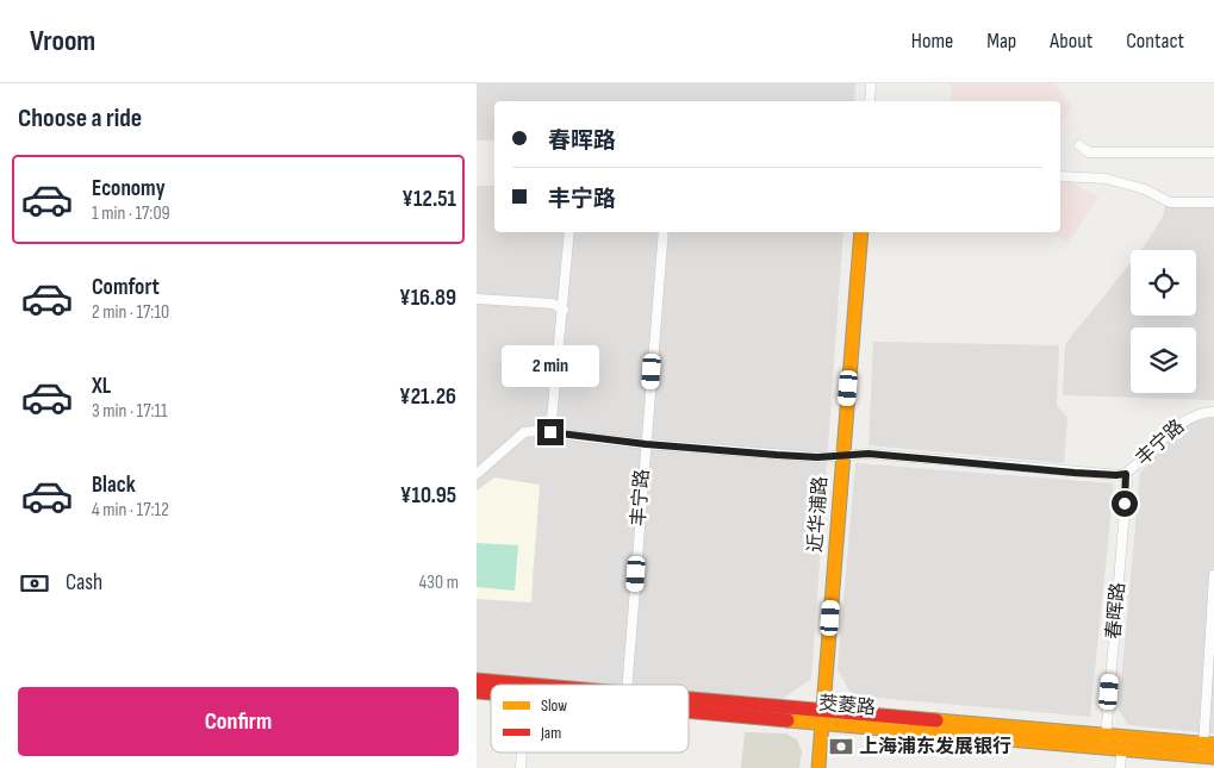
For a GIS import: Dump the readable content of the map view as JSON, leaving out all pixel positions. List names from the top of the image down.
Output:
{
  "streets": {
    "street": [
      "丰宁路",
      "近华浦路",
      "春晖路",
      "茭菱路"
    ]
  },
  "crossings": [
    ["丰宁路", "近华浦路"],
    ["丰宁路", "春晖路"],
    ["近华浦路", "茭菱路"],
    ["春晖路", "茭菱路"]
  ],
  "places": {
    "bank": ["上海浦东发展银行"]
  },
  "legend": ["Slow", "Jam"],
  "page": {
    "header": "Vroom",
    "nav": [
      "Home",
      "Map",
      "About",
      "Contact"
    ],
    "heading": "Choose a ride",
    "banner": ["春晖路", "丰宁路"],
    "list": [
      {
        "name": "Economy",
        "note": "1 min · 17:09",
        "value": "¥12.51"
      },
      {
        "name": "Comfort",
        "note": "2 min · 17:10",
        "value": "¥16.89"
      },
      {
        "name": "XL",
        "note": "3 min · 17:11",
        "value": "¥21.26"
      },
      {
        "name": "Black",
        "note": "4 min · 17:12",
        "value": "¥10.95"
      }
    ],
    "bubble": "2 min",
    "pay": ["Cash", "430 m"],
    "buttons": "Confirm"
  }
}
